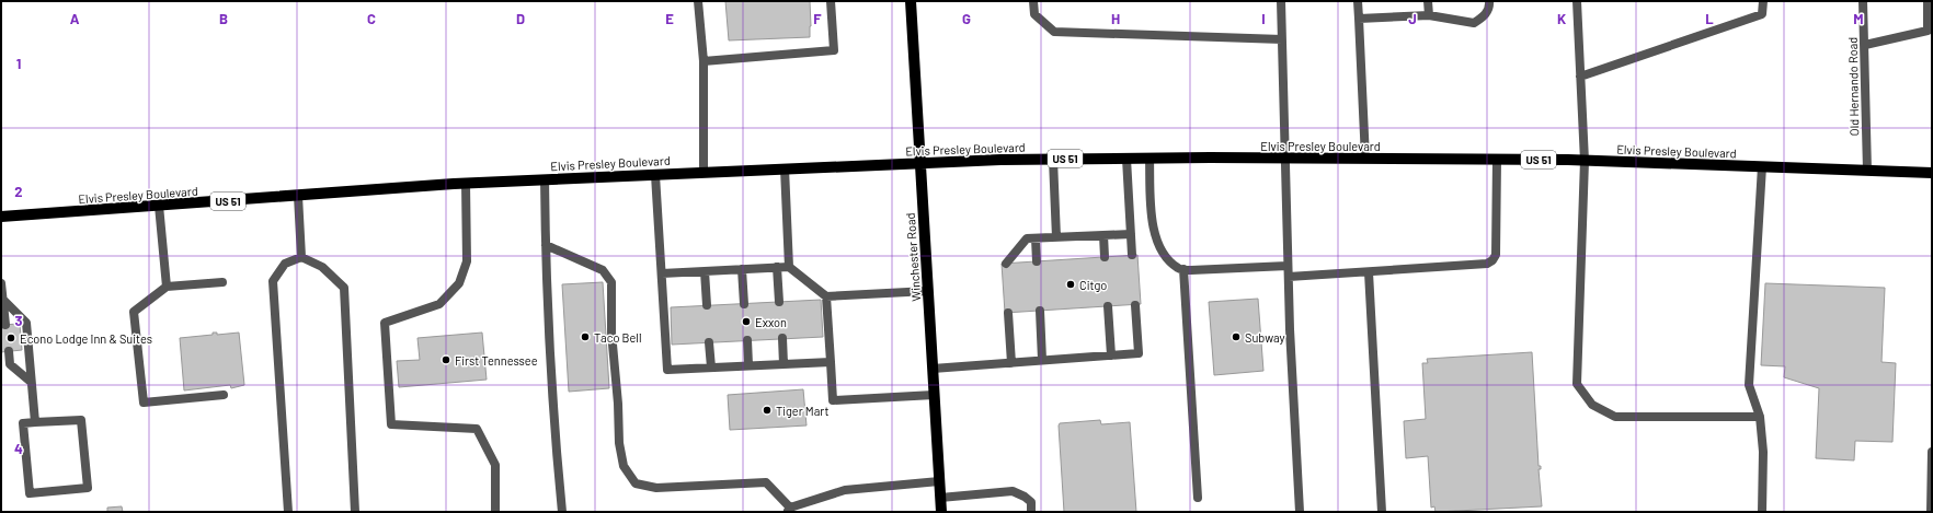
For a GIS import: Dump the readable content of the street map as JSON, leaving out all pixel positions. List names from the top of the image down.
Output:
{
  "streets": {
    "main road": ["Elvis Presley Boulevard", "US 51", "Winchester Road"],
    "street": ["Old Hernando Road"]
  },
  "crossings": [
    ["Old Hernando Road", "Elvis Presley Boulevard"],
    ["Elvis Presley Boulevard", "Winchester Road"]
  ],
  "places": [
    "Citgo",
    "Exxon",
    "Taco Bell",
    "Subway",
    "Econo Lodge Inn & Suites",
    "First Tennessee",
    "Tiger Mart"
  ],
  "grid": {
    "columns": [
      "A",
      "B",
      "C",
      "D",
      "E",
      "F",
      "G",
      "H",
      "I",
      "J",
      "K",
      "L",
      "M"
    ],
    "rows": [
      "1",
      "2",
      "3",
      "4"
    ]
  }
}
